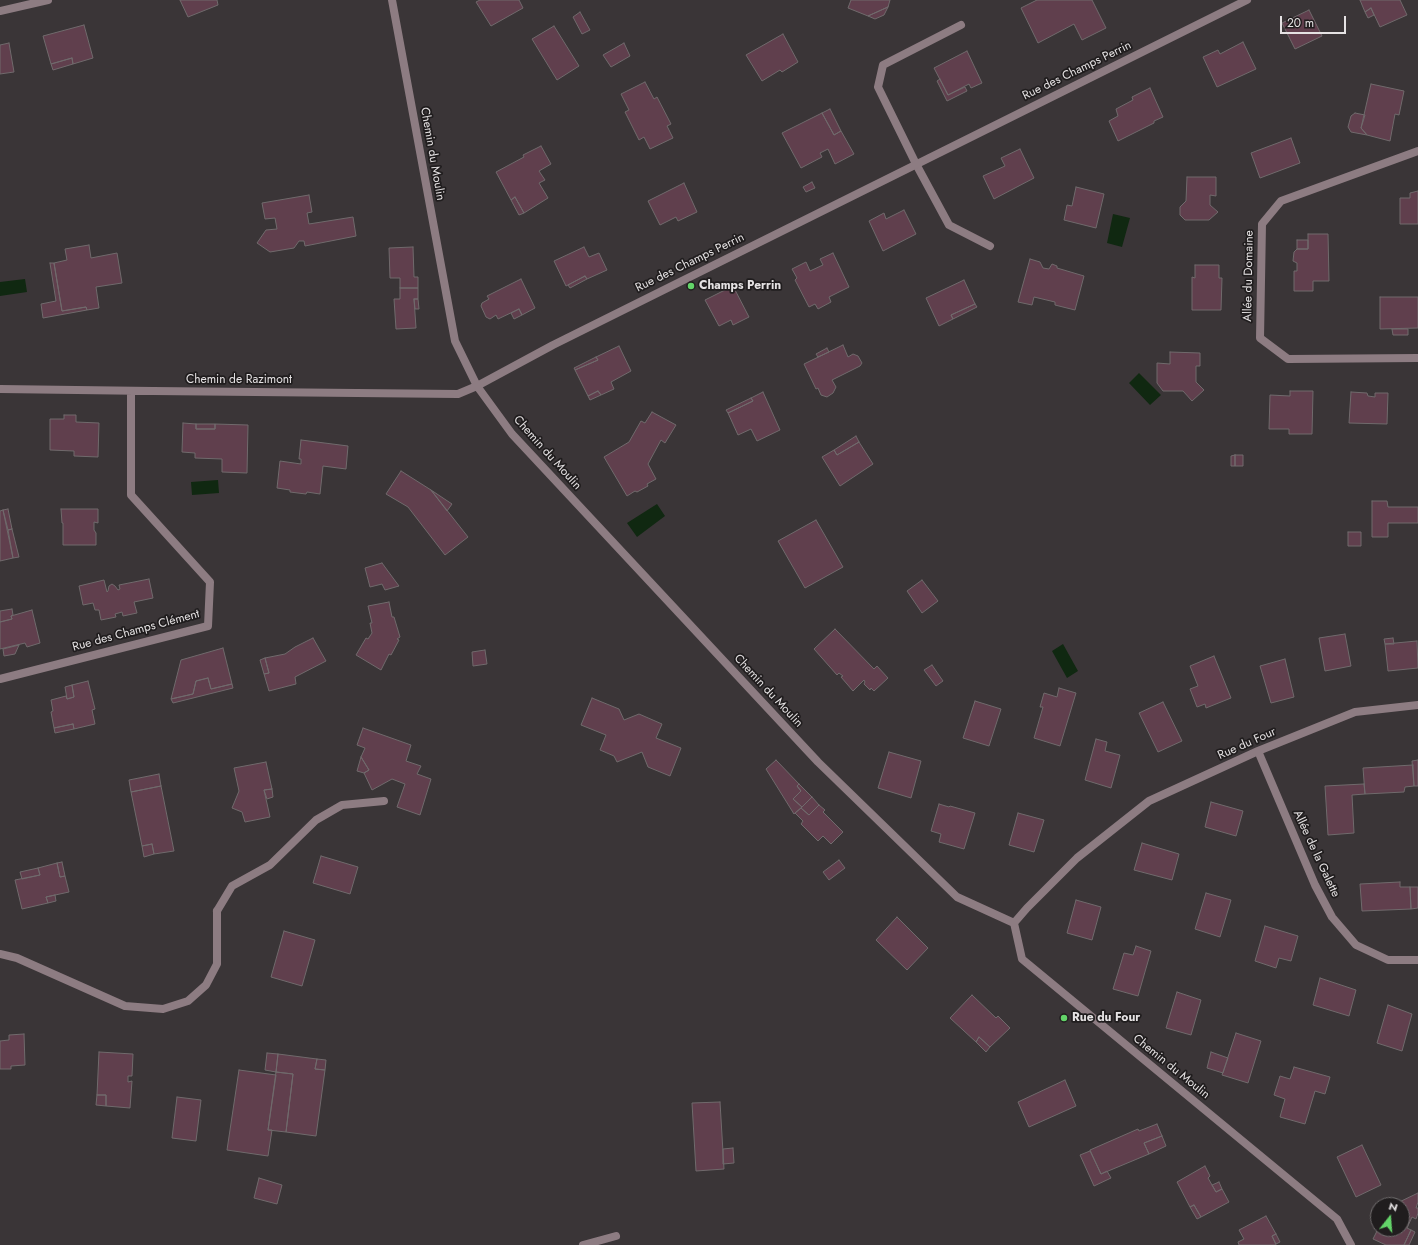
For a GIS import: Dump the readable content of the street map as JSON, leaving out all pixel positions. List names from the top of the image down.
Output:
{
  "streets": {
    "street": [
      "Rue des Champs Perrin",
      "Chemin du Moulin",
      "Allée du Domaine",
      "Chemin de Razimont",
      "Rue des Champs Clément",
      "Rue du Four",
      "Allée de la Galette"
    ]
  },
  "crossings": [
    ["Rue des Champs Perrin", "Chemin du Moulin"],
    ["Rue des Champs Perrin", "Chemin de Razimont"],
    ["Chemin du Moulin", "Chemin de Razimont"],
    ["Chemin du Moulin", "Rue du Four"],
    ["Chemin de Razimont", "Rue des Champs Clément"],
    ["Rue du Four", "Allée de la Galette"]
  ],
  "places": ["Champs Perrin", "Rue du Four"],
  "scale_bar": "20 m",
  "north": "top"
}
